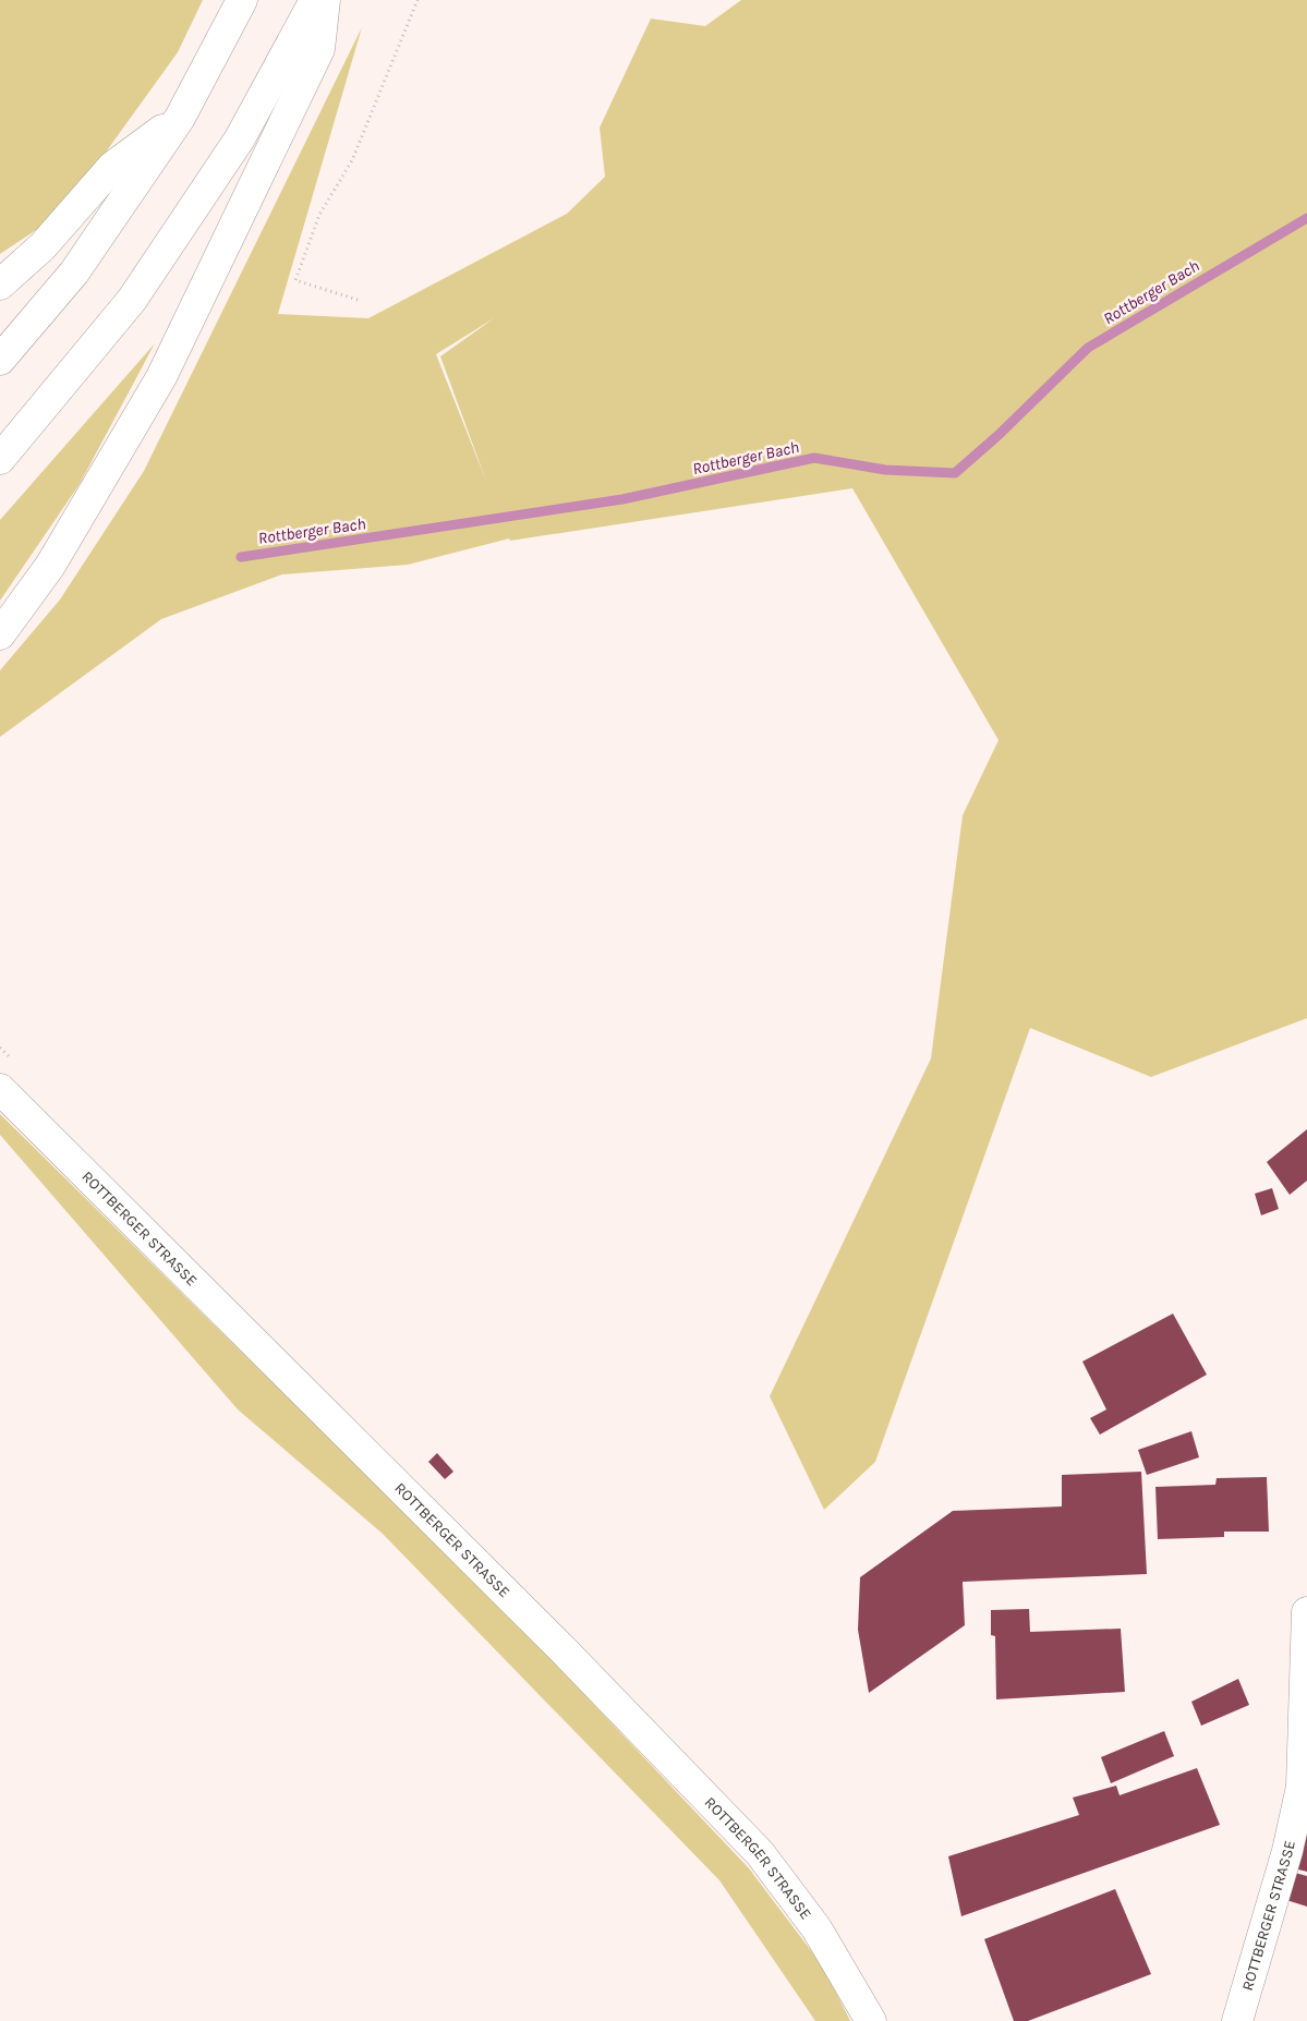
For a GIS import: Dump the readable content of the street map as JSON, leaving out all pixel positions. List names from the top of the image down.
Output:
{
  "streets": {
    "main road": ["ROTTBERGER STRASSE"]
  },
  "water": ["Rottberger Bach"]
}
